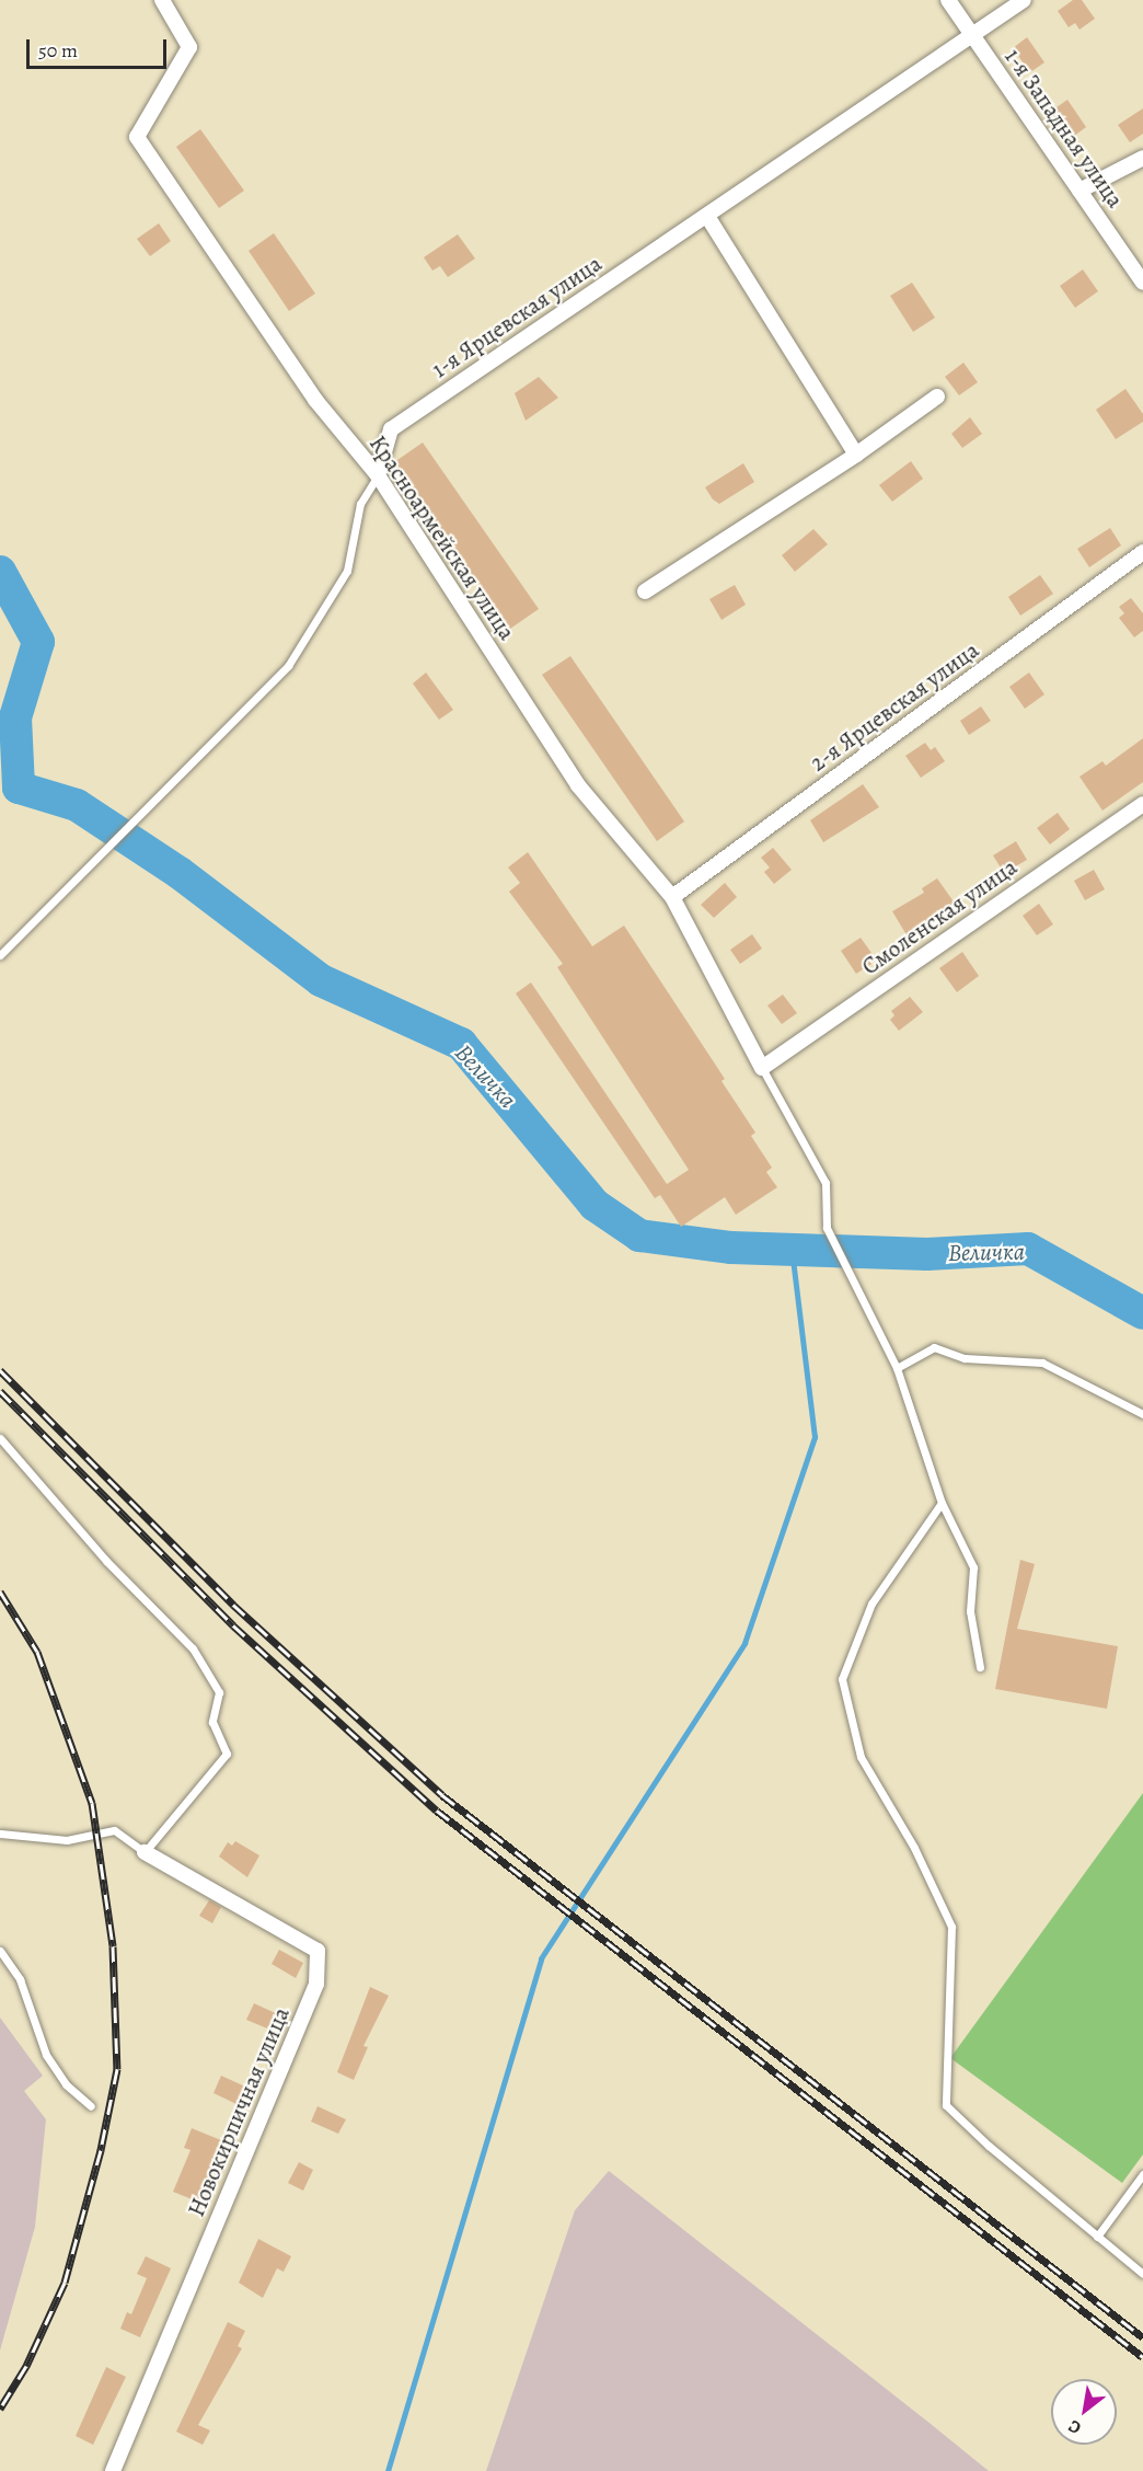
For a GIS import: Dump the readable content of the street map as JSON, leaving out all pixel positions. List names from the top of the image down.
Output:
{
  "streets": {
    "street": [
      "1-я Западная улица",
      "1-я Ярцевская улица",
      "Красноармейская улица",
      "2-я Ярцевская улица",
      "Смоленская улица",
      "Новокирпичная улица"
    ]
  },
  "crossings": [
    ["1-я Западная улица", "1-я Ярцевская улица"],
    ["1-я Ярцевская улица", "Красноармейская улица"],
    ["Красноармейская улица", "2-я Ярцевская улица"],
    ["Красноармейская улица", "Смоленская улица"]
  ],
  "water": ["Величка"],
  "scale_bar": "50 m",
  "north": "bottom left"
}
